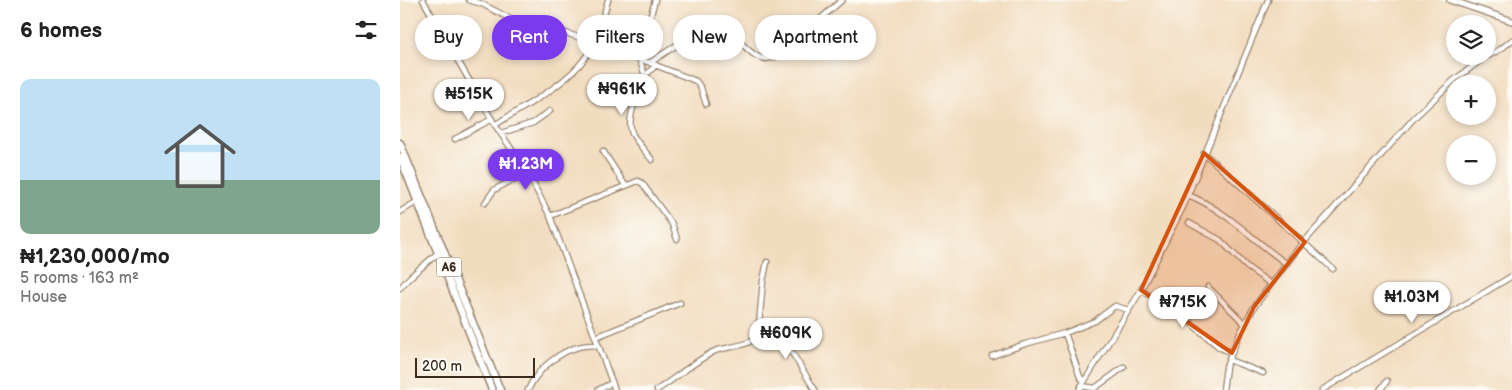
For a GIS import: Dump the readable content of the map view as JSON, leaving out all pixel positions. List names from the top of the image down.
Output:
{
  "streets": {
    "highway": ["A6"]
  },
  "scale_bar": "200 m",
  "page": {
    "heading": "6 homes",
    "map_buttons": ["+", "−"],
    "chip": [
      "Buy",
      "Rent",
      "Filters",
      "New",
      "Apartment"
    ],
    "list": [
      {
        "name": "₦1,230,000/mo",
        "note": "5 rooms · 163 m² · House"
      }
    ],
    "price": [
      "₦961K",
      "₦515K",
      "₦1.23M",
      "₦1.03M",
      "₦715K",
      "₦609K"
    ],
    "scale": "200 m"
  }
}
